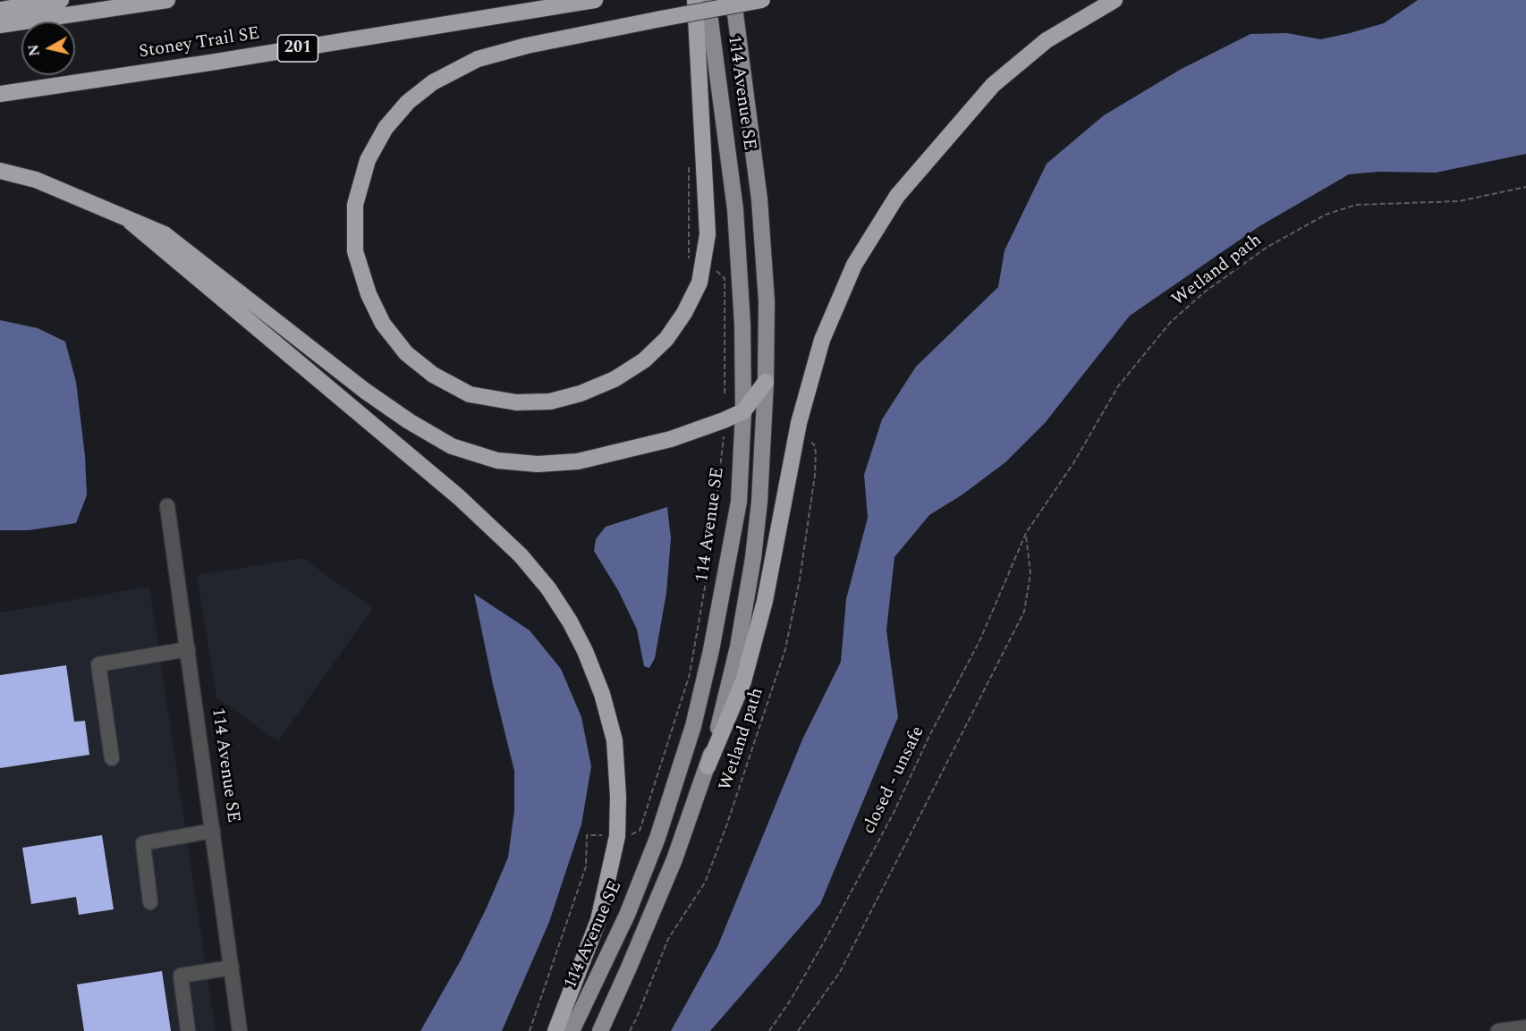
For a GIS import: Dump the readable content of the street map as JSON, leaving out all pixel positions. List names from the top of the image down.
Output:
{
  "streets": {
    "highway": ["Stoney Trail SE", "201"],
    "main road": ["114 Avenue SE"],
    "path": ["Wetland path", "closed - unsafe"]
  },
  "crossings": [
    ["Wetland path", "closed - unsafe"]
  ],
  "north": "left"
}
